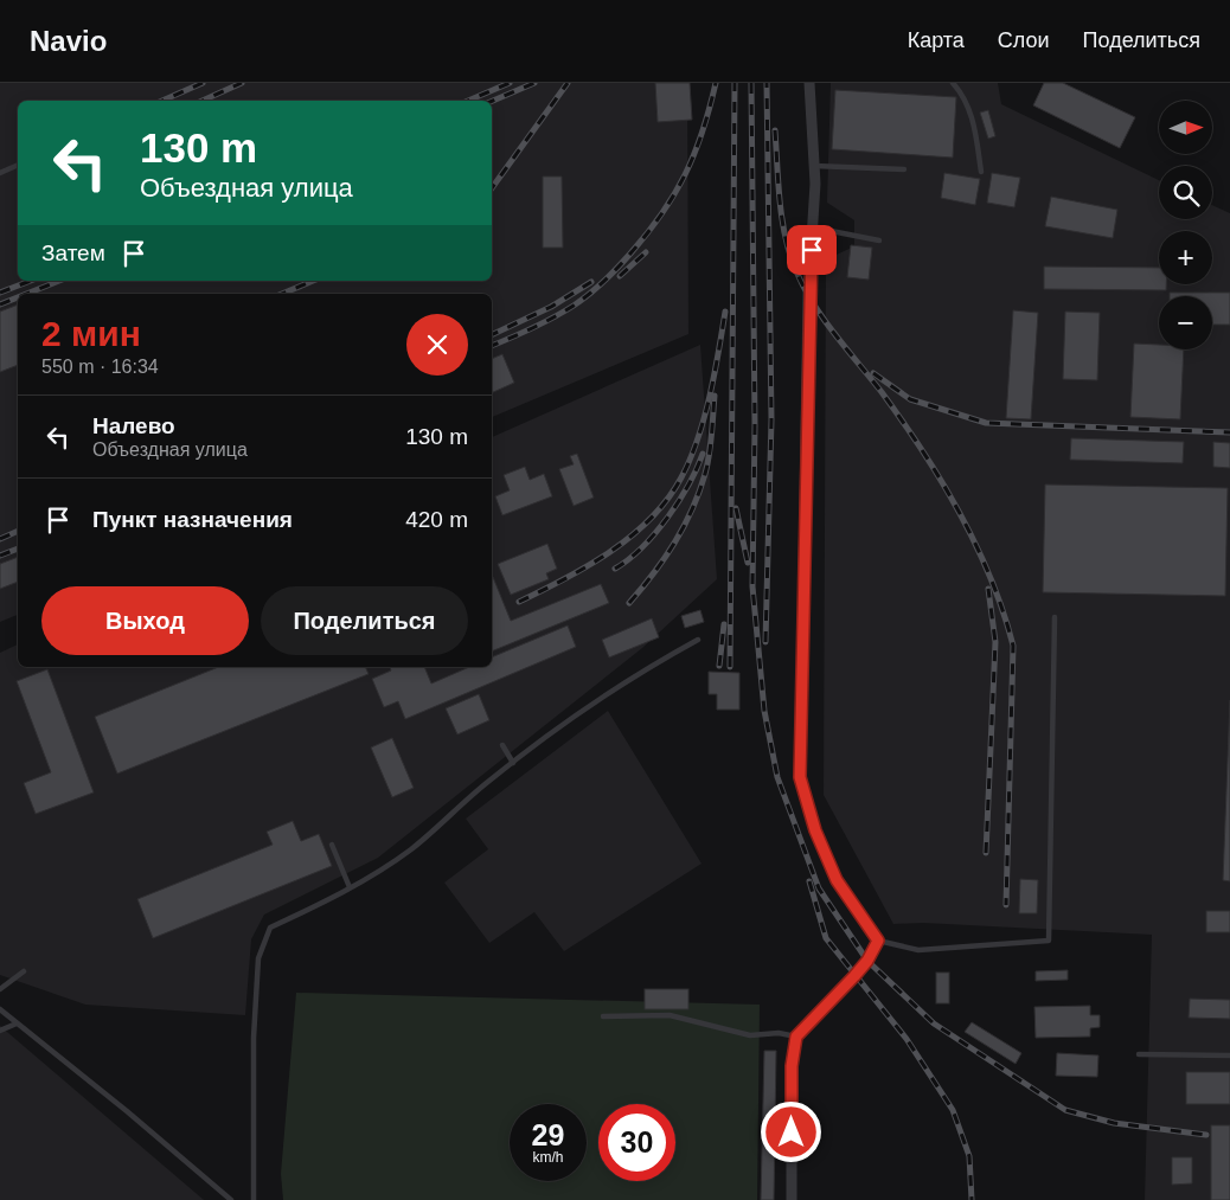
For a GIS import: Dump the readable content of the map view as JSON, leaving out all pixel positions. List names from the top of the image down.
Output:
{
  "north": "right",
  "page": {
    "header": "Navio",
    "nav": ["Карта", "Слои", "Поделиться"],
    "map_buttons": ["+", "−"],
    "turn": ["130 m", "Объездная улица"],
    "then": "Затем",
    "heading": ["2 мин", "550 m · 16:34"],
    "list": [
      {
        "name": "Налево",
        "note": "Объездная улица",
        "value": "130 m"
      },
      {
        "name": "Пункт назначения",
        "value": "420 m"
      }
    ],
    "buttons": ["Выход", "Поделиться"],
    "speed": "29 km/h",
    "limit": "30"
  }
}
